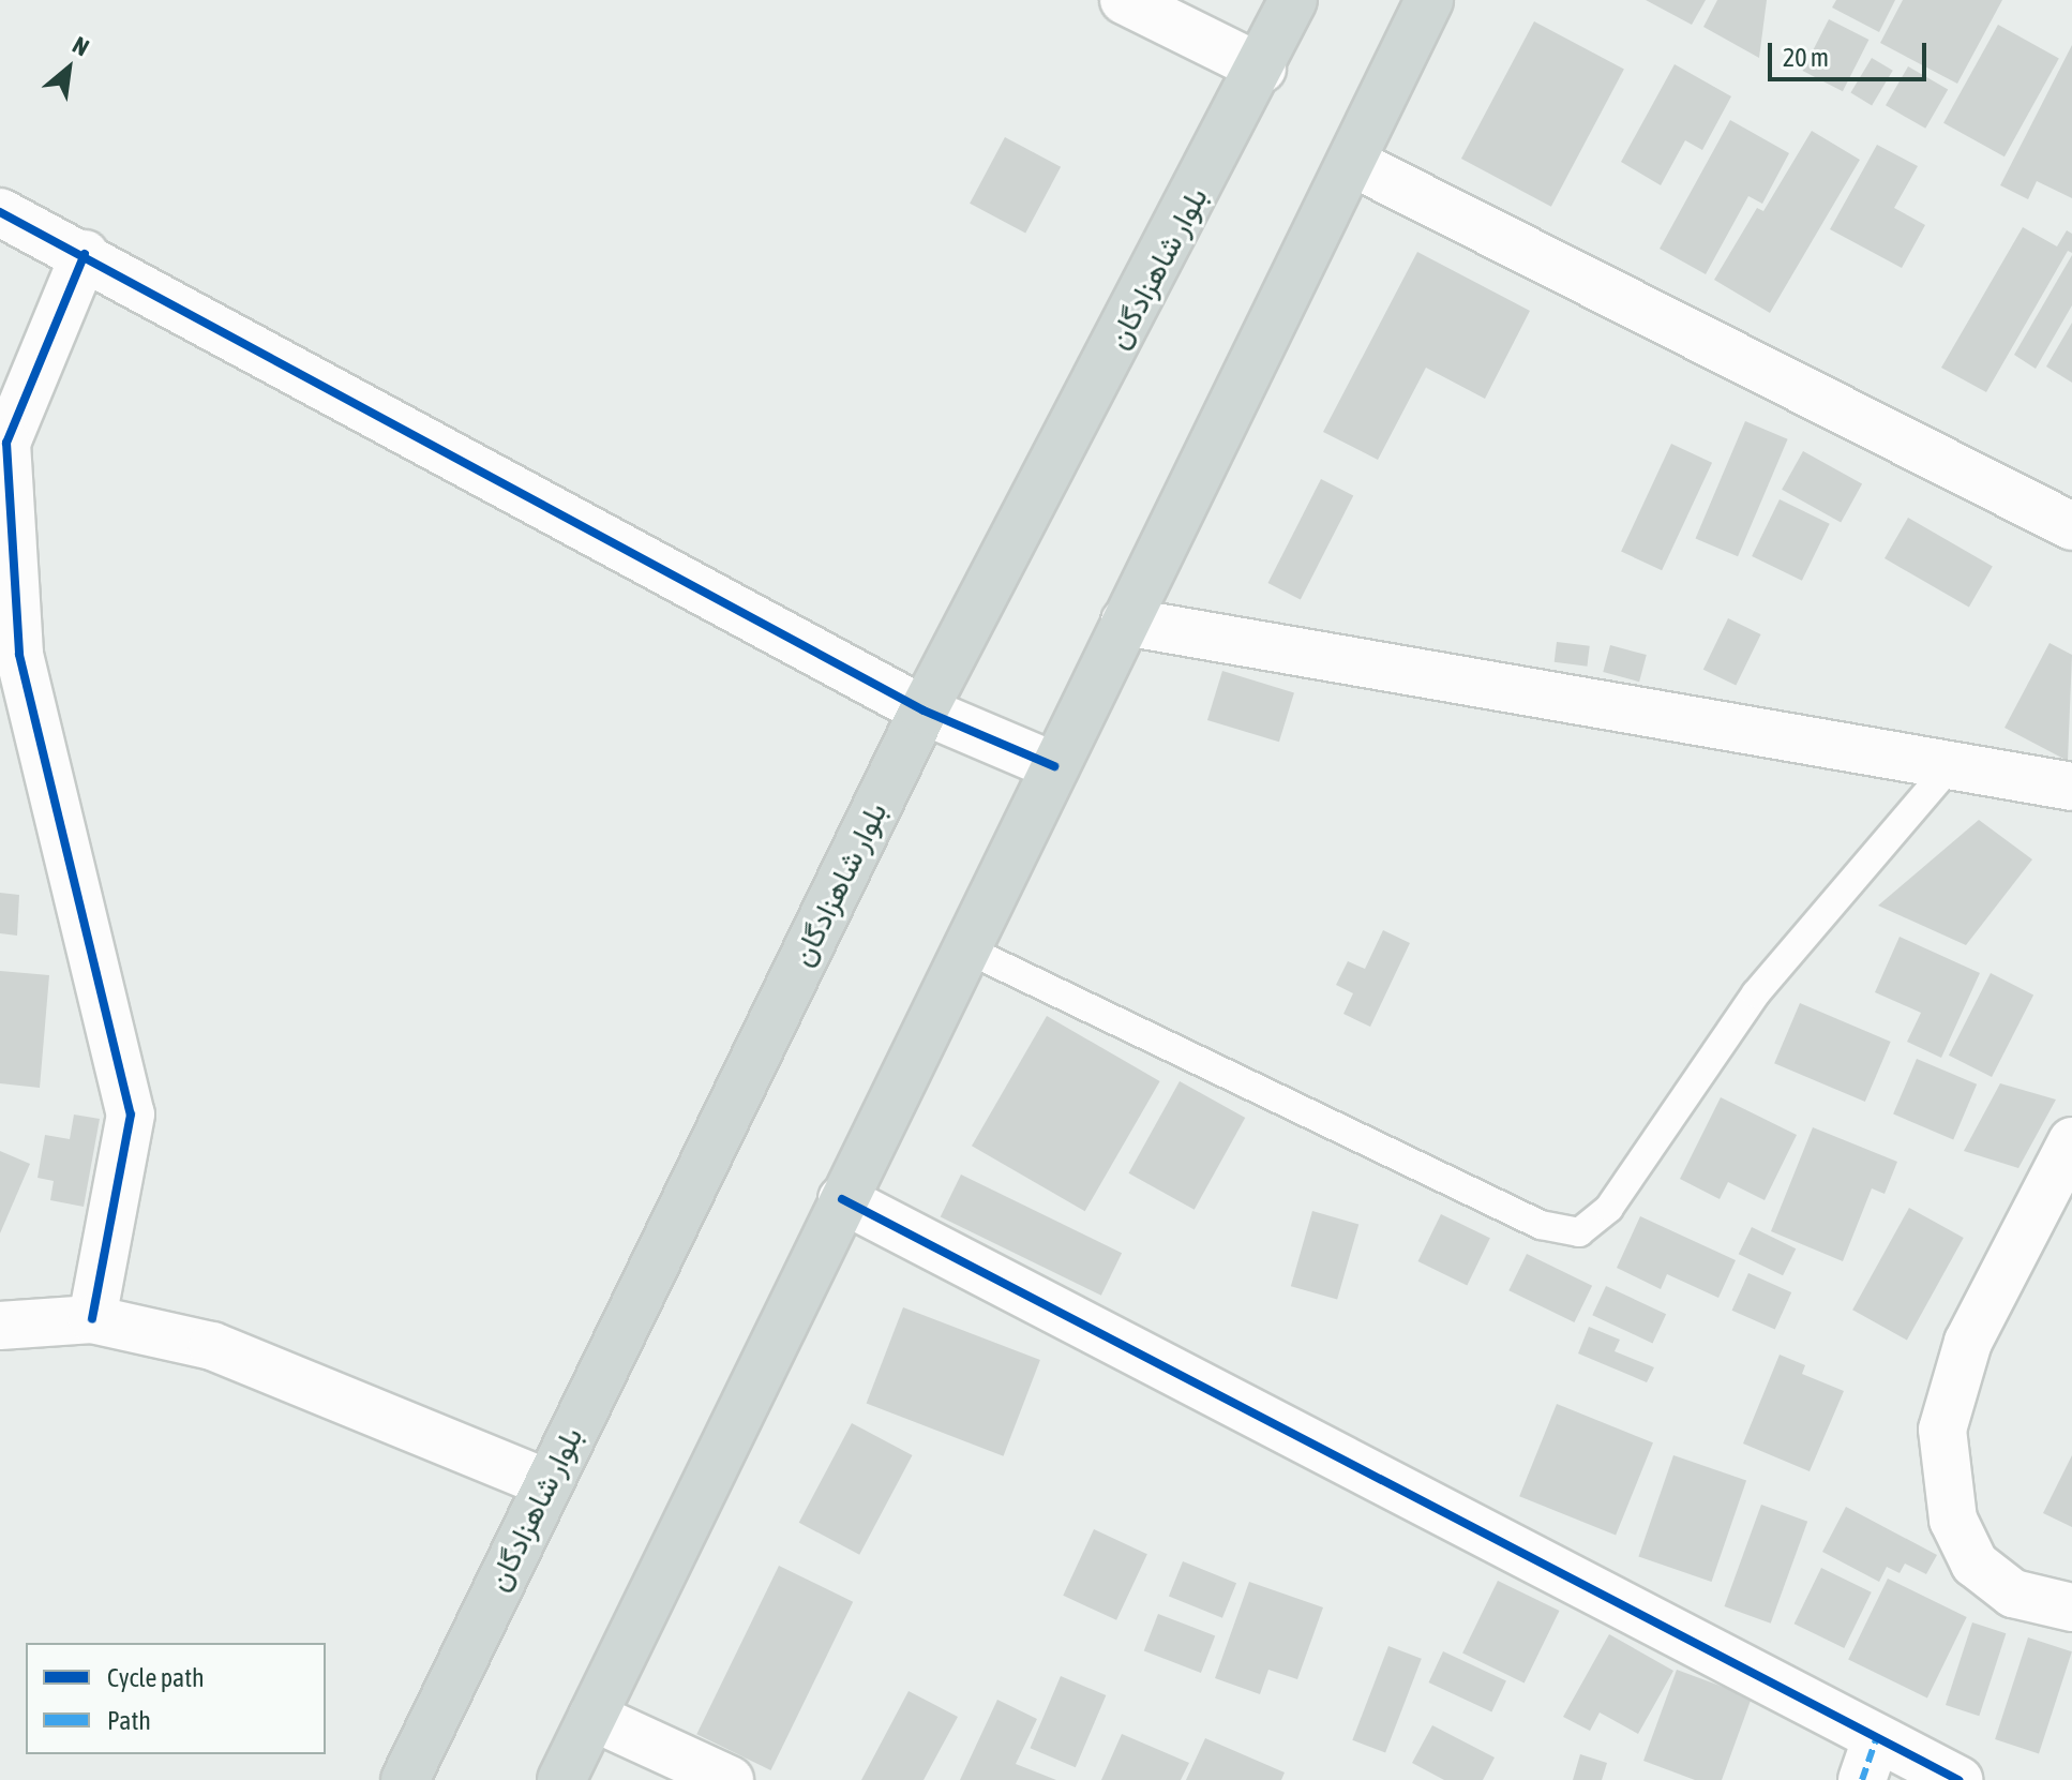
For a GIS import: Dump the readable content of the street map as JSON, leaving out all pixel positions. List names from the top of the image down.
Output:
{
  "streets": {
    "main road": ["بلوار شاهزادگان"]
  },
  "legend": ["Cycle path", "Path"],
  "scale_bar": "20 m",
  "north": "top right"
}
